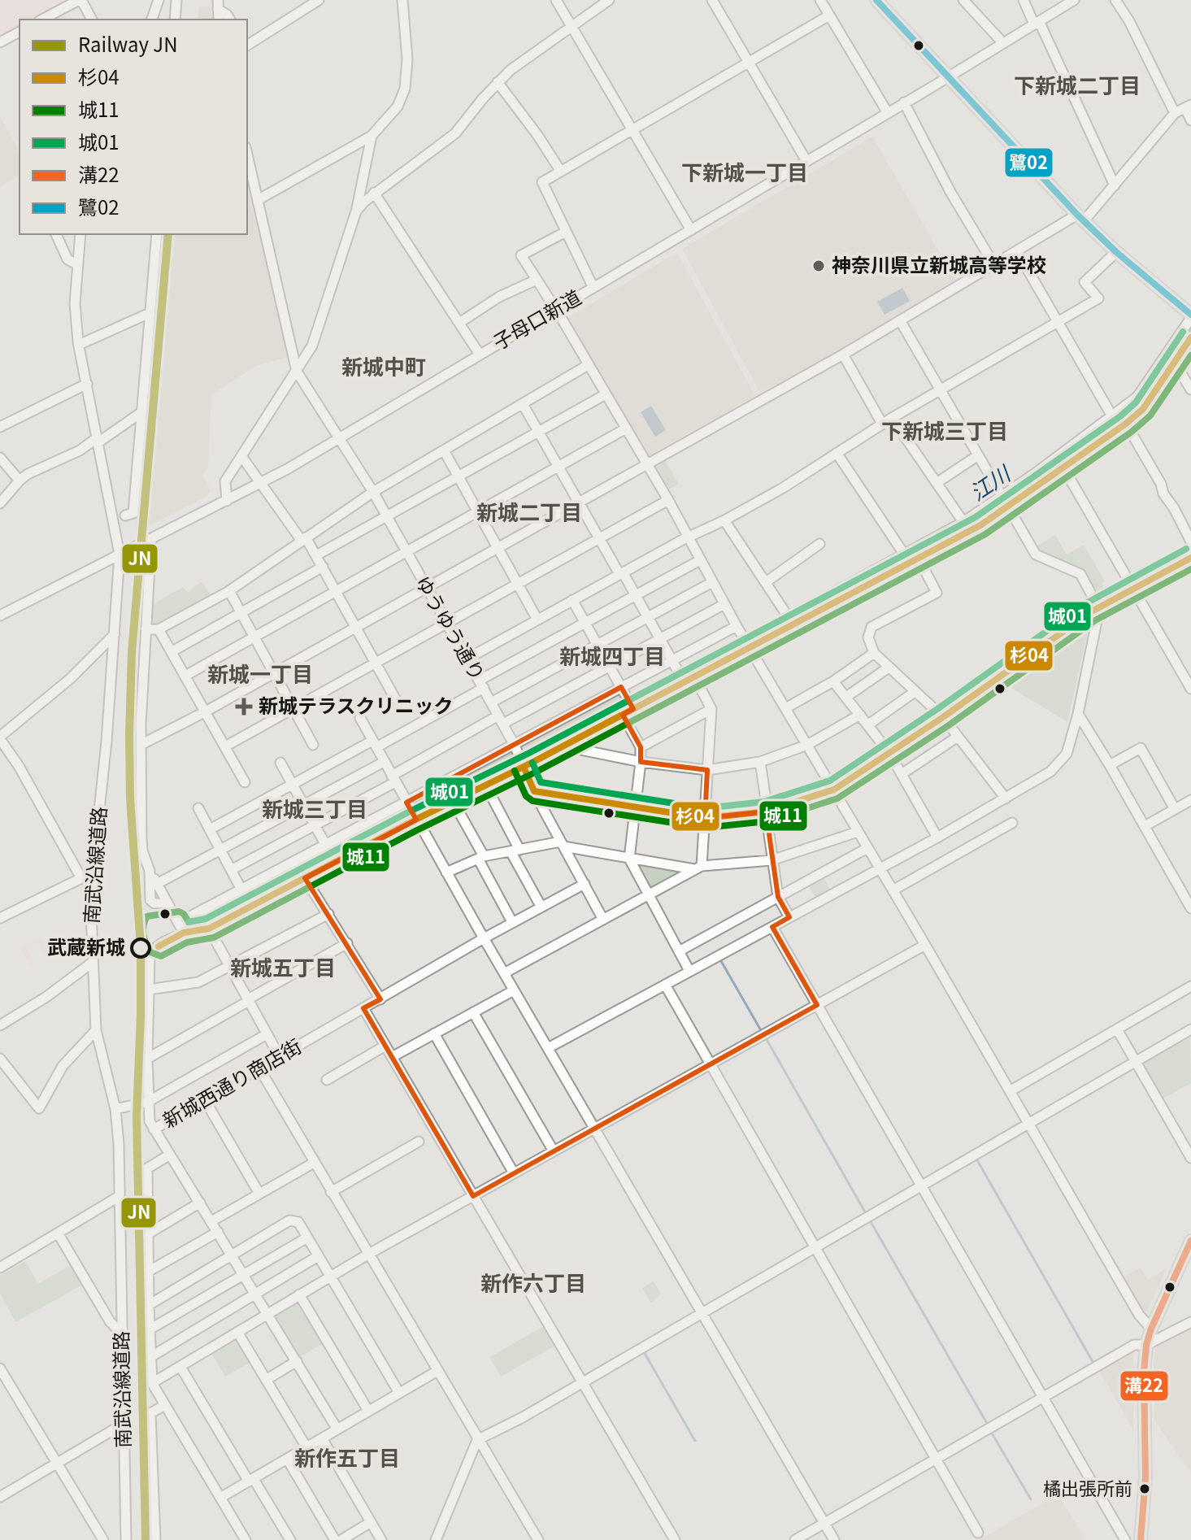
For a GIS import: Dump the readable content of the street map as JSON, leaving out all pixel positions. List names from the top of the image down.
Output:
{
  "streets": {
    "street": [
      "子母口新道",
      "ゆうゆう通り",
      "南武沿線道路",
      "新城西通り商店街"
    ]
  },
  "crossings": [
    ["子母口新道", "ゆうゆう通り"],
    ["子母口新道", "南武沿線道路"],
    ["ゆうゆう通り", "新城西通り商店街"]
  ],
  "districts": [
    "下新城二丁目",
    "下新城一丁目",
    "新城中町",
    "下新城三丁目",
    "新城二丁目",
    "新城四丁目",
    "新城一丁目",
    "新城三丁目",
    "新城五丁目",
    "新作六丁目",
    "新作五丁目"
  ],
  "water": ["江川"],
  "places": {
    "other": ["神奈川県立新城高等学校", "武蔵新城", "橘出張所前"],
    "health": ["新城テラスクリニック"]
  },
  "lines": [
    "transit line 鷺02",
    "rail line JN",
    "transit line 城01",
    "transit line 杉04",
    "transit line 城11",
    "transit line 溝22"
  ],
  "legend": [
    "Railway JN",
    "杉04",
    "城11",
    "城01",
    "溝22",
    "鷺02"
  ]
}
